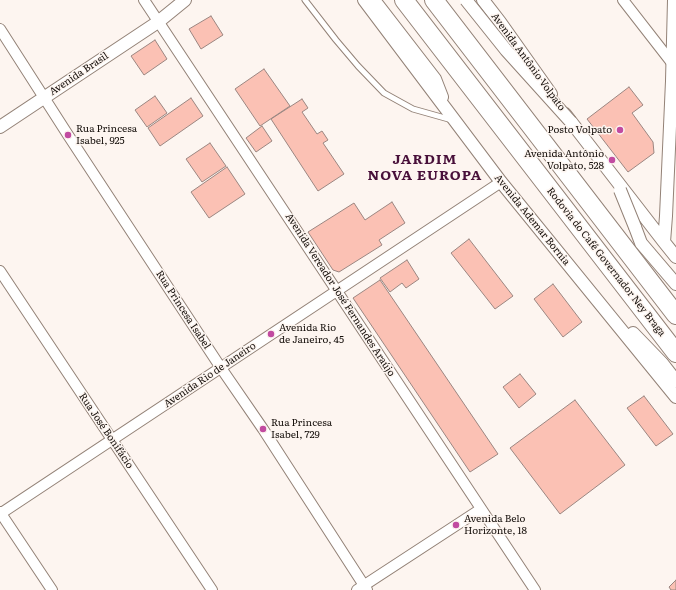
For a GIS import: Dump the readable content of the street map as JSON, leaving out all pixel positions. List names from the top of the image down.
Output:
{
  "streets": {
    "highway": ["Rodovia do Café Governador Ney Braga"],
    "street": [
      "Avenida Antônio Volpato",
      "Avenida Brasil",
      "Avenida Ademar Bornia",
      "Avenida Vereador José Fernandes Araújo",
      "Rua Princesa Isabel",
      "Avenida Rio de Janeiro",
      "Rua José Bonifácio"
    ]
  },
  "crossings": [
    ["Avenida Brasil", "Avenida Vereador José Fernandes Araújo"],
    ["Avenida Brasil", "Rua Princesa Isabel"],
    ["Avenida Ademar Bornia", "Avenida Rio de Janeiro"],
    ["Avenida Vereador José Fernandes Araújo", "Avenida Rio de Janeiro"],
    ["Rua Princesa Isabel", "Avenida Rio de Janeiro"],
    ["Avenida Rio de Janeiro", "Rua José Bonifácio"]
  ],
  "districts": ["JARDIM NOVA EUROPA"],
  "places": [
    "Posto Volpato",
    "Rua Princesa Isabel, 925",
    "Avenida Antônio Volpato, 528",
    "Avenida Rio de Janeiro, 45",
    "Rua Princesa Isabel, 729",
    "Avenida Belo Horizonte, 18"
  ]
}
